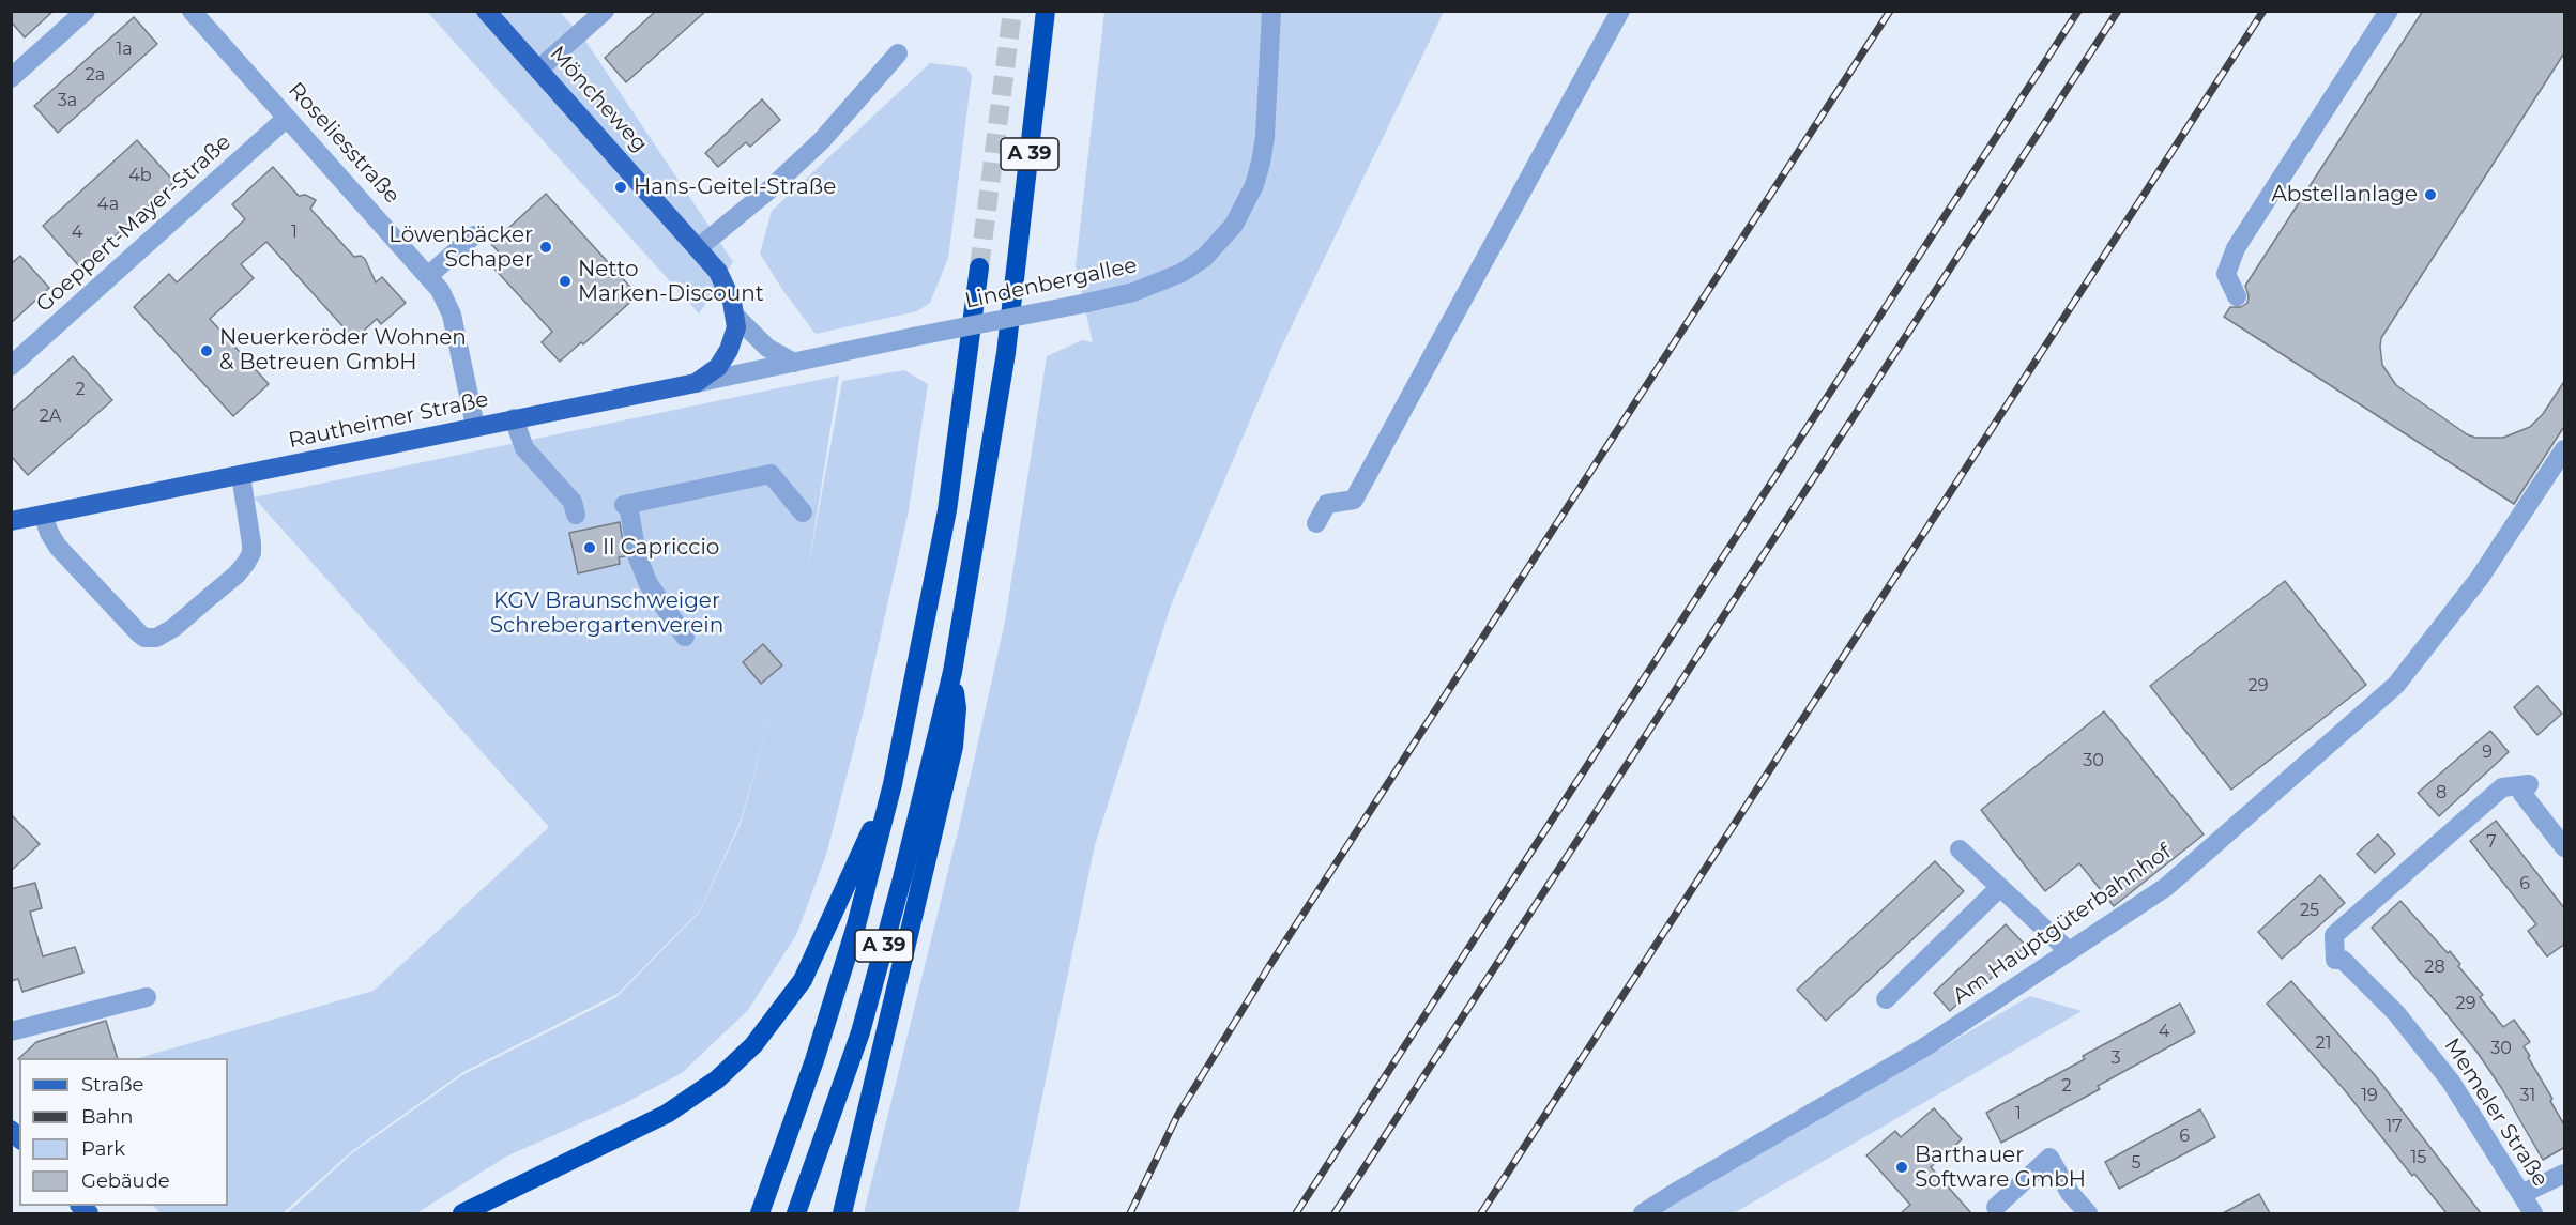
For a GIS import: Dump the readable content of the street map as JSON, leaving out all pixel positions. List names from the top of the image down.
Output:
{
  "streets": {
    "highway": ["A 39"],
    "main road": ["Möncheweg", "Rautheimer Straße"],
    "street": [
      "Roseliesstraße",
      "Goeppert-Mayer-Straße",
      "Lindenbergallee",
      "Am Hauptgüterbahnhof",
      "Memeler Straße"
    ]
  },
  "crossings": [
    ["Möncheweg", "Rautheimer Straße"],
    ["Roseliesstraße", "Goeppert-Mayer-Straße"],
    ["Roseliesstraße", "Rautheimer Straße"],
    ["Lindenbergallee", "Rautheimer Straße"]
  ],
  "parks": ["KGV Braunschweiger Schrebergartenverein"],
  "places": [
    "Hans-Geitel-Straße",
    "Abstellanlage",
    "Löwenbäcker Schaper",
    "Netto Marken-Discount",
    "Neuerkeröder Wohnen & Betreuen GmbH",
    "Il Capriccio",
    "Barthauer Software GmbH"
  ],
  "house_numbers": [
    "1a",
    "2a",
    "3a",
    "4b",
    "4a",
    "4",
    "1",
    "2",
    "2A",
    "29",
    "9",
    "30",
    "8",
    "7",
    "6",
    "25",
    "28",
    "29",
    "4",
    "21",
    "30",
    "3",
    "2",
    "19",
    "31",
    "1",
    "17",
    "6",
    "15",
    "5"
  ],
  "legend": [
    "Straße",
    "Bahn",
    "Park",
    "Gebäude"
  ]
}
